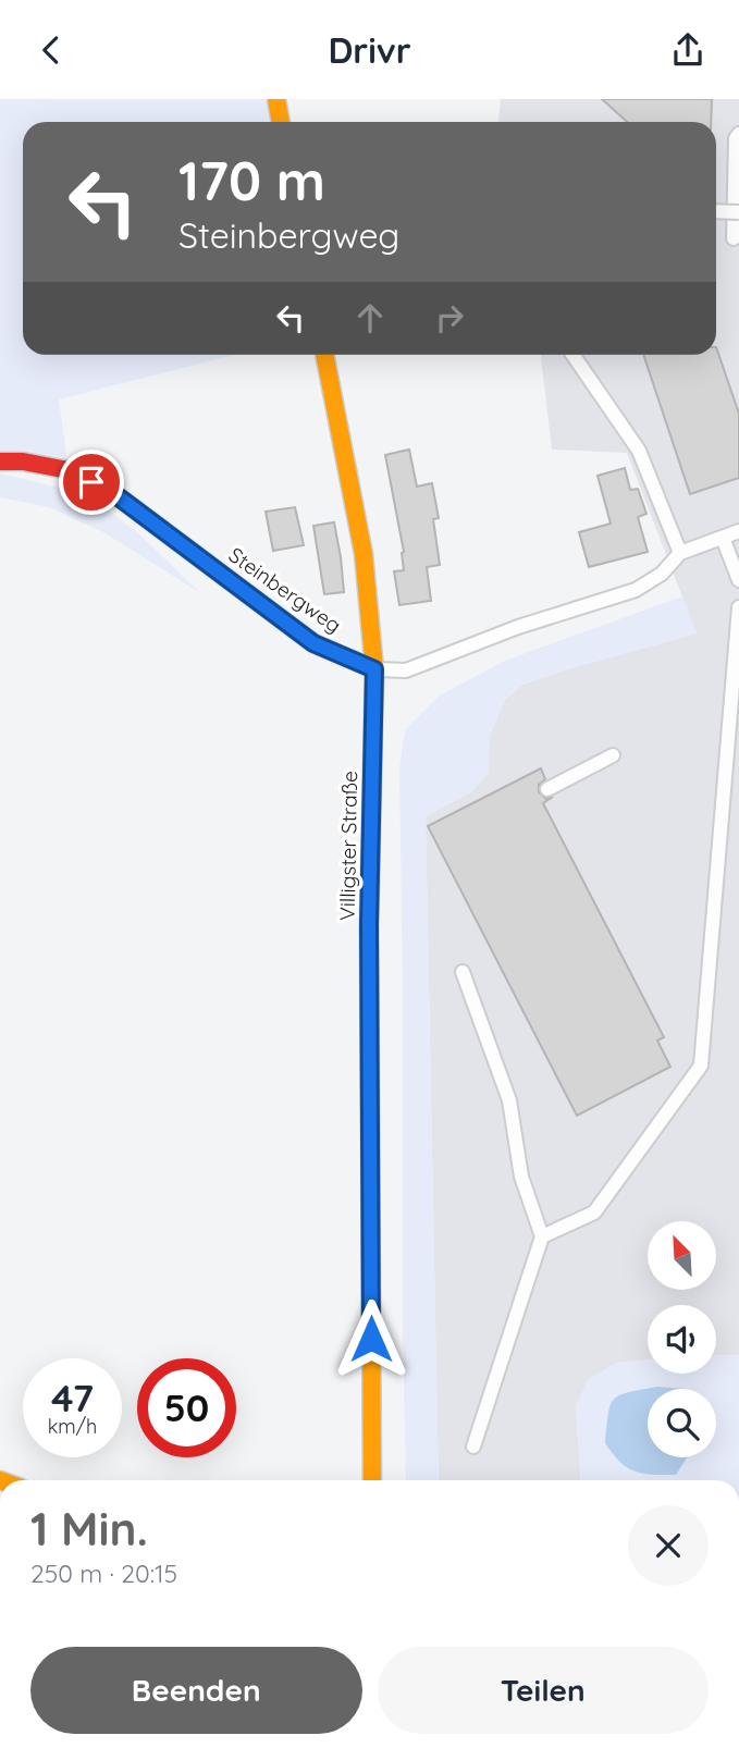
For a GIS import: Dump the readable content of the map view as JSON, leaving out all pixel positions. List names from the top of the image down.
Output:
{
  "streets": {
    "main road": ["Steinbergweg", "Villigster Straße"]
  },
  "crossings": [
    ["Steinbergweg", "Villigster Straße"]
  ],
  "north": "top left",
  "page": {
    "header": "Drivr",
    "turn": ["170 m", "Steinbergweg"],
    "speed": "47 km/h",
    "limit": "50",
    "heading": ["1 Min.", "250 m · 20:15"],
    "buttons": ["Beenden", "Teilen"]
  }
}
